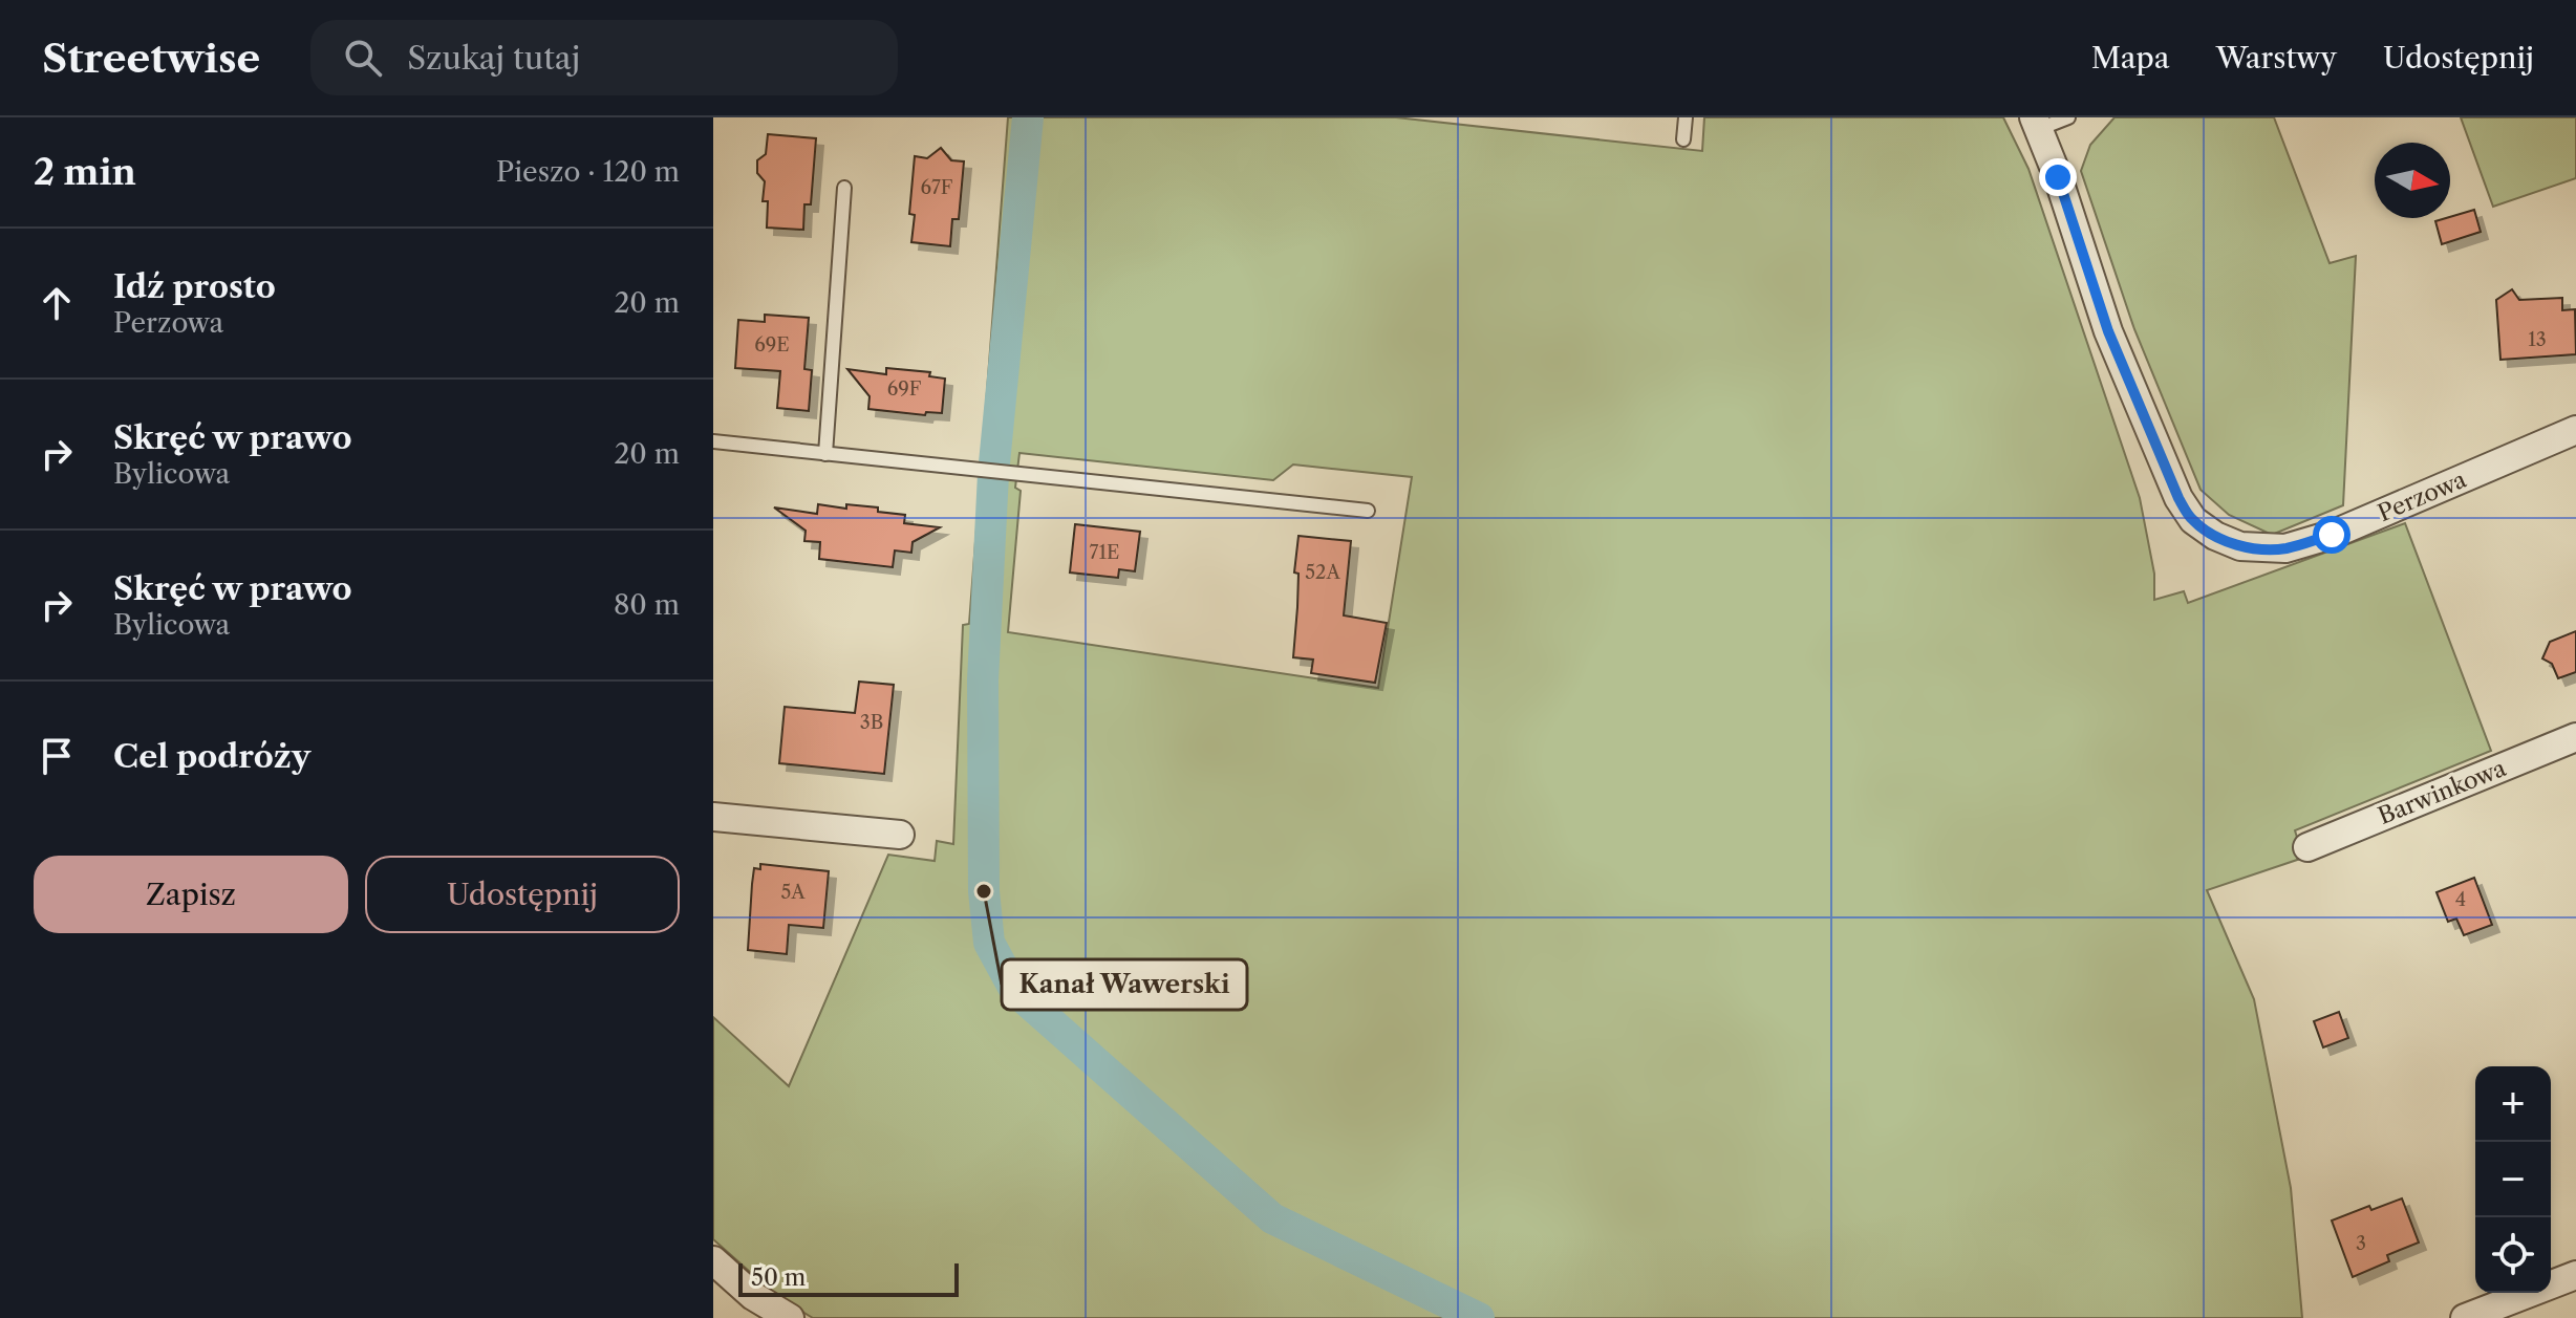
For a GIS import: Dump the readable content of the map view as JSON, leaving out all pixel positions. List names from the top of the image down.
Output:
{
  "streets": {
    "street": ["Perzowa", "Barwinkowa"]
  },
  "places": ["Kanał Wawerski"],
  "house_numbers": [
    "67F",
    "13",
    "69E",
    "69F",
    "71E",
    "52A",
    "3B",
    "5A",
    "4",
    "3"
  ],
  "scale_bar": "50 m",
  "north": "right",
  "page": {
    "header": "Streetwise",
    "search": "Szukaj tutaj",
    "nav": ["Mapa", "Warstwy", "Udostępnij"],
    "heading": ["2 min", "Pieszo · 120 m"],
    "list": [
      ["Idź prosto", "Perzowa", "20 m"],
      ["Skręć w prawo", "Bylicowa", "20 m"],
      ["Skręć w prawo", "Bylicowa", "80 m"],
      "Cel podróży"
    ],
    "buttons": ["Zapisz", "Udostępnij"],
    "map_buttons": ["+", "−"],
    "scale": "50 m"
  }
}
